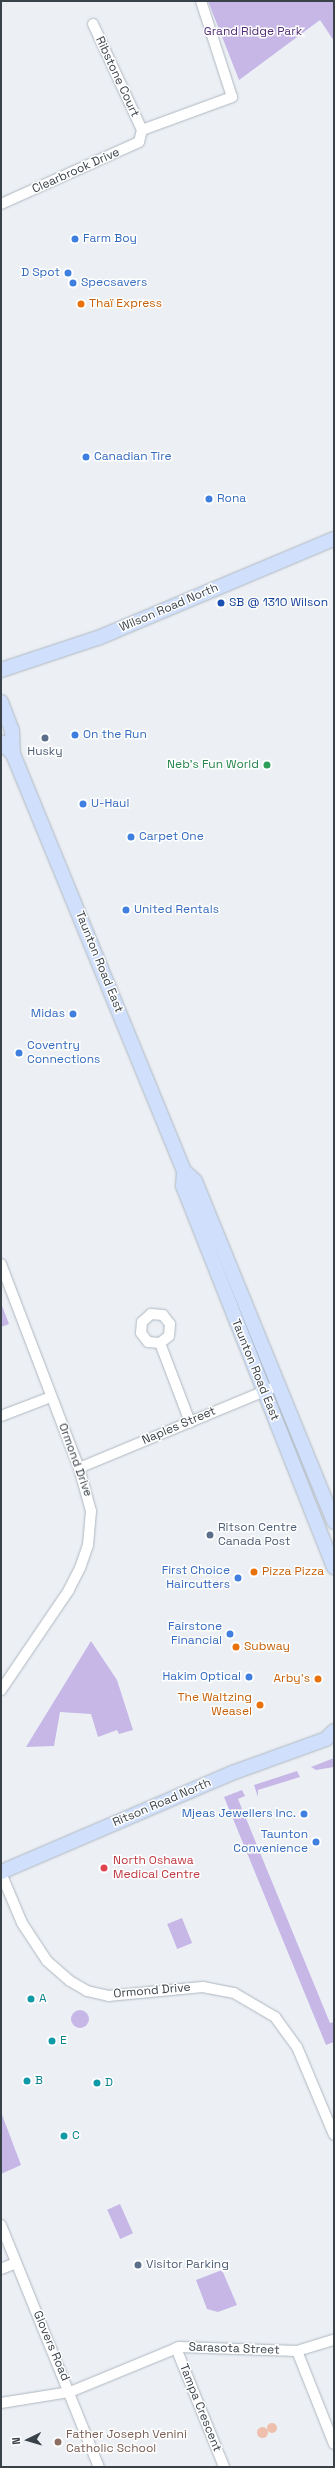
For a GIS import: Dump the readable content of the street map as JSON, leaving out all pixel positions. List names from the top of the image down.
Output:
{
  "streets": {
    "main road": ["Wilson Road North", "Taunton Road East", "Ritson Road North"],
    "street": [
      "Ribstone Court",
      "Clearbrook Drive",
      "Naples Street",
      "Ormond Drive",
      "Glovers Road",
      "Sarasota Street",
      "Tampa Crescent"
    ]
  },
  "crossings": [
    ["Ribstone Court", "Clearbrook Drive"],
    ["Taunton Road East", "Naples Street"],
    ["Naples Street", "Ormond Drive"],
    ["Ormond Drive", "Ritson Road North"],
    ["Glovers Road", "Sarasota Street"],
    ["Sarasota Street", "Tampa Crescent"]
  ],
  "parks": ["Grand Ridge Park"],
  "places": [
    "Farm Boy",
    "D Spot",
    "Specsavers",
    "Thaï Express",
    "Canadian Tire",
    "Rona",
    "SB @ 1310 Wilson",
    "On the Run",
    "Husky",
    "Neb's Fun World",
    "U-Haul",
    "Carpet One",
    "United Rentals",
    "Midas",
    "Coventry Connections",
    "Ritson Centre Canada Post",
    "Pizza Pizza",
    "First Choice Haircutters",
    "Fairstone Financial",
    "Subway",
    "Hakim Optical",
    "Arby's",
    "The Waltzing Weasel",
    "Mjeas Jewellers Inc.",
    "Taunton Convenience",
    "North Oshawa Medical Centre",
    "A",
    "E",
    "B",
    "D",
    "C",
    "Visitor Parking",
    "Father Joseph Venini Catholic School"
  ],
  "north": "left"
}
